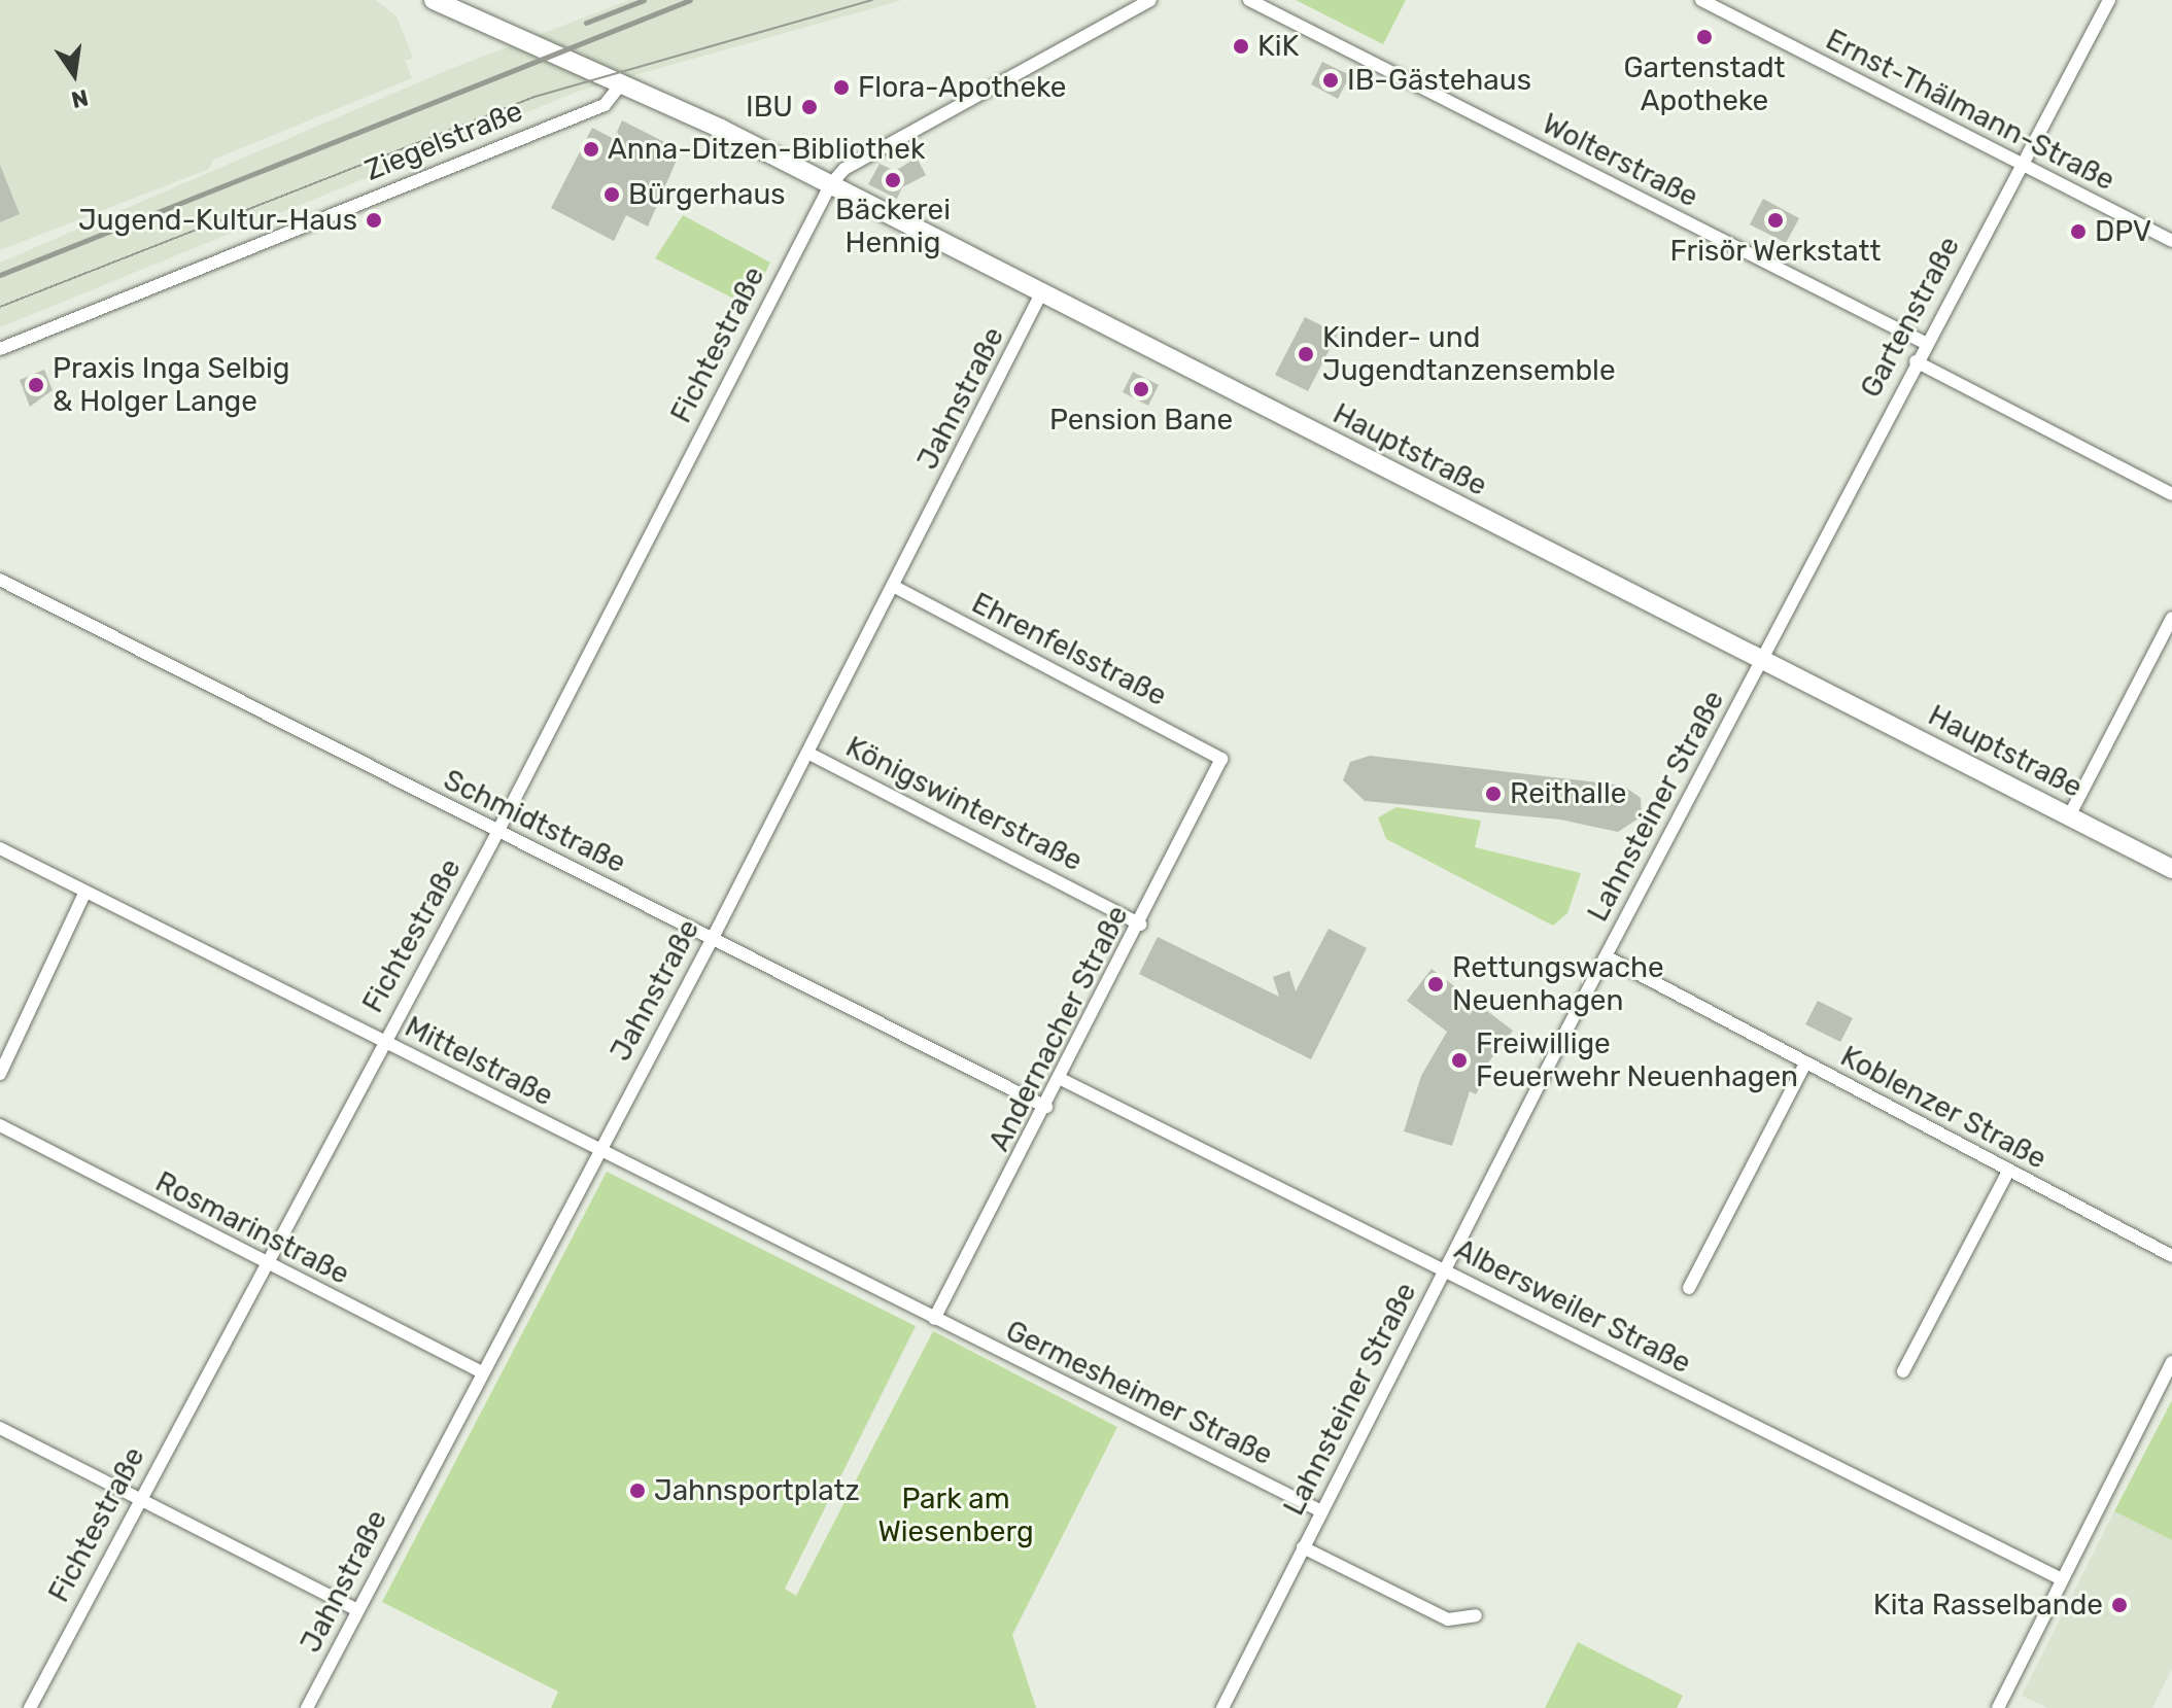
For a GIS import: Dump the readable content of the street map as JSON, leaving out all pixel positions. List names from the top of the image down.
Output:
{
  "streets": {
    "main road": ["Hauptstraße"],
    "street": [
      "Ernst-Thälmann-Straße",
      "Ziegelstraße",
      "Wolterstraße",
      "Gartenstraße",
      "Fichtestraße",
      "Jahnstraße",
      "Ehrenfelsstraße",
      "Königswinterstraße",
      "Lahnsteiner Straße",
      "Schmidtstraße",
      "Andernacher Straße",
      "Mittelstraße",
      "Koblenzer Straße",
      "Rosmarinstraße",
      "Albersweiler Straße",
      "Germesheimer Straße"
    ]
  },
  "crossings": [
    ["Ernst-Thälmann-Straße", "Gartenstraße"],
    ["Ziegelstraße", "Hauptstraße"],
    ["Wolterstraße", "Gartenstraße"],
    ["Gartenstraße", "Hauptstraße"],
    ["Gartenstraße", "Lahnsteiner Straße"],
    ["Fichtestraße", "Hauptstraße"],
    ["Fichtestraße", "Schmidtstraße"],
    ["Fichtestraße", "Mittelstraße"],
    ["Fichtestraße", "Rosmarinstraße"],
    ["Jahnstraße", "Hauptstraße"],
    ["Jahnstraße", "Ehrenfelsstraße"],
    ["Jahnstraße", "Königswinterstraße"],
    ["Jahnstraße", "Schmidtstraße"],
    ["Jahnstraße", "Mittelstraße"],
    ["Jahnstraße", "Rosmarinstraße"],
    ["Hauptstraße", "Lahnsteiner Straße"],
    ["Ehrenfelsstraße", "Andernacher Straße"],
    ["Königswinterstraße", "Andernacher Straße"],
    ["Lahnsteiner Straße", "Koblenzer Straße"],
    ["Lahnsteiner Straße", "Albersweiler Straße"],
    ["Lahnsteiner Straße", "Germesheimer Straße"],
    ["Schmidtstraße", "Andernacher Straße"],
    ["Andernacher Straße", "Mittelstraße"],
    ["Andernacher Straße", "Albersweiler Straße"],
    ["Andernacher Straße", "Germesheimer Straße"],
    ["Mittelstraße", "Germesheimer Straße"]
  ],
  "parks": ["Park am Wiesenberg"],
  "places": [
    "Gartenstadt Apotheke",
    "KiK",
    "IB-Gästehaus",
    "Flora-Apotheke",
    "IBU",
    "Anna-Ditzen-Bibliothek",
    "Bäckerei Hennig",
    "Bürgerhaus",
    "Jugend-Kultur-Haus",
    "Frisör Werkstatt",
    "DPV",
    "Kinder- und Jugendtanzensemble",
    "Praxis Inga Selbig & Holger Lange",
    "Pension Bane",
    "Reithalle",
    "Rettungswache Neuenhagen",
    "Freiwillige Feuerwehr Neuenhagen",
    "Jahnsportplatz",
    "Kita Rasselbande"
  ],
  "north": "bottom"
}
